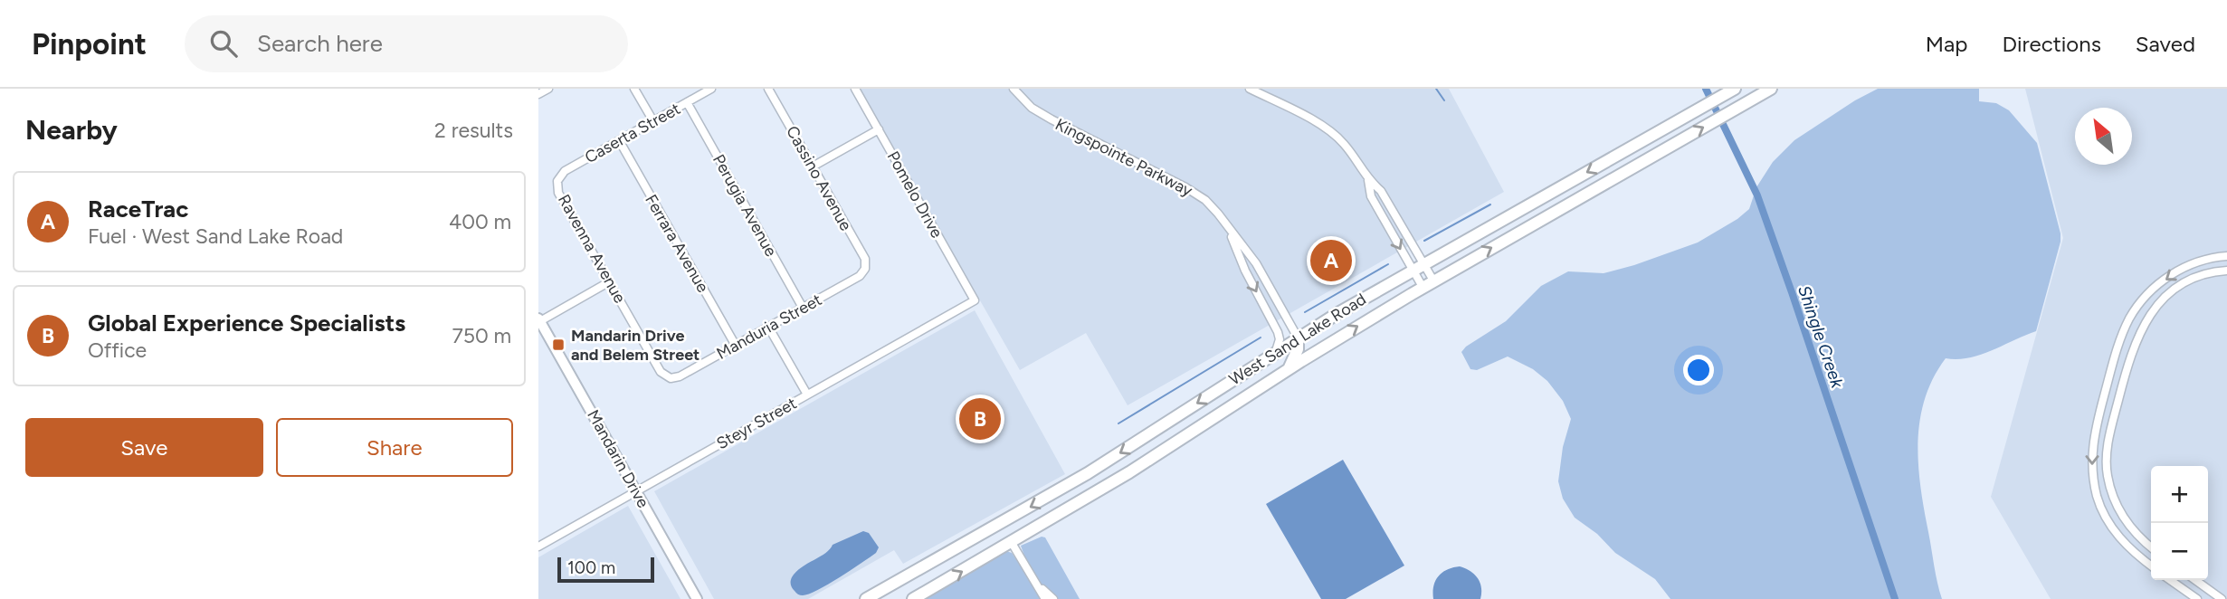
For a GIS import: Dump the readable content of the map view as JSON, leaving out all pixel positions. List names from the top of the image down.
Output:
{
  "streets": {
    "main road": ["West Sand Lake Road"],
    "street": [
      "Caserta Street",
      "Kingspointe Parkway",
      "Cassino Avenue",
      "Pomelo Drive",
      "Perugia Avenue",
      "Ferrara Avenue",
      "Ravenna Avenue",
      "Manduria Street",
      "Steyr Street",
      "Mandarin Drive"
    ]
  },
  "crossings": [
    ["Caserta Street", "Perugia Avenue"],
    ["Caserta Street", "Ferrara Avenue"],
    ["Caserta Street", "Ravenna Avenue"],
    ["Kingspointe Parkway", "West Sand Lake Road"],
    ["Cassino Avenue", "Manduria Street"],
    ["Pomelo Drive", "Steyr Street"],
    ["Perugia Avenue", "Manduria Street"],
    ["Ferrara Avenue", "Manduria Street"],
    ["Ravenna Avenue", "Manduria Street"],
    ["Steyr Street", "Mandarin Drive"]
  ],
  "water": ["Shingle Creek"],
  "places": {
    "transit": ["Mandarin Drive and Belem Street"]
  },
  "scale_bar": "100 m",
  "north": "top left",
  "page": {
    "header": "Pinpoint",
    "search": "Search here",
    "nav": ["Map", "Directions", "Saved"],
    "heading": ["Nearby", "2 results"],
    "list": [
      {
        "mark": "A",
        "name": "RaceTrac",
        "note": "Fuel · West Sand Lake Road",
        "value": "400 m"
      },
      {
        "mark": "B",
        "name": "Global Experience Specialists",
        "note": "Office",
        "value": "750 m"
      }
    ],
    "pins": ["A", "B"],
    "buttons": ["Save", "Share"],
    "map_buttons": ["+", "−"],
    "scale": "100 m"
  }
}
